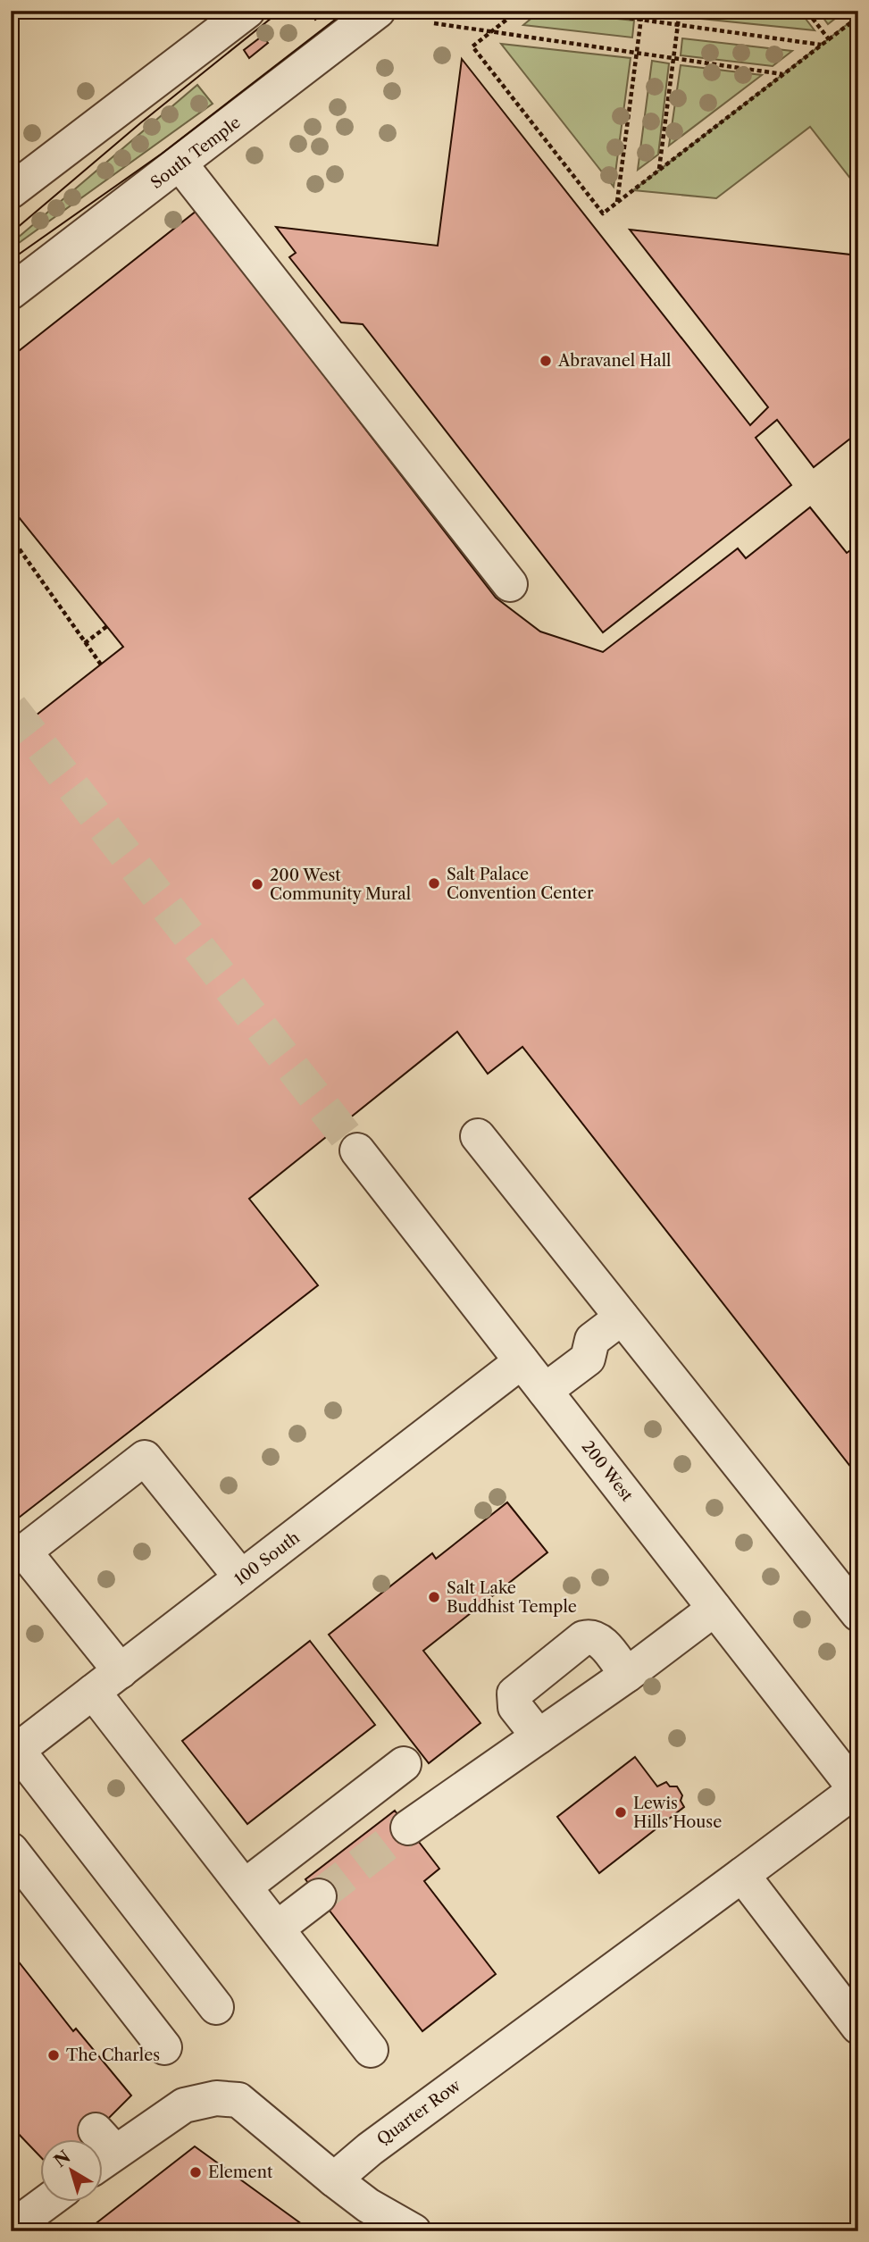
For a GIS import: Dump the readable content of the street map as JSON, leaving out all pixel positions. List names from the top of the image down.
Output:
{
  "streets": {
    "street": [
      "South Temple",
      "200 West",
      "100 South",
      "Quarter Row"
    ]
  },
  "crossings": [
    ["200 West", "100 South"],
    ["200 West", "Quarter Row"]
  ],
  "places": [
    "Abravanel Hall",
    "Salt Palace Convention Center",
    "200 West Community Mural",
    "Salt Lake Buddhist Temple",
    "Lewis Hills House",
    "The Charles",
    "Element"
  ],
  "north": "top left"
}
